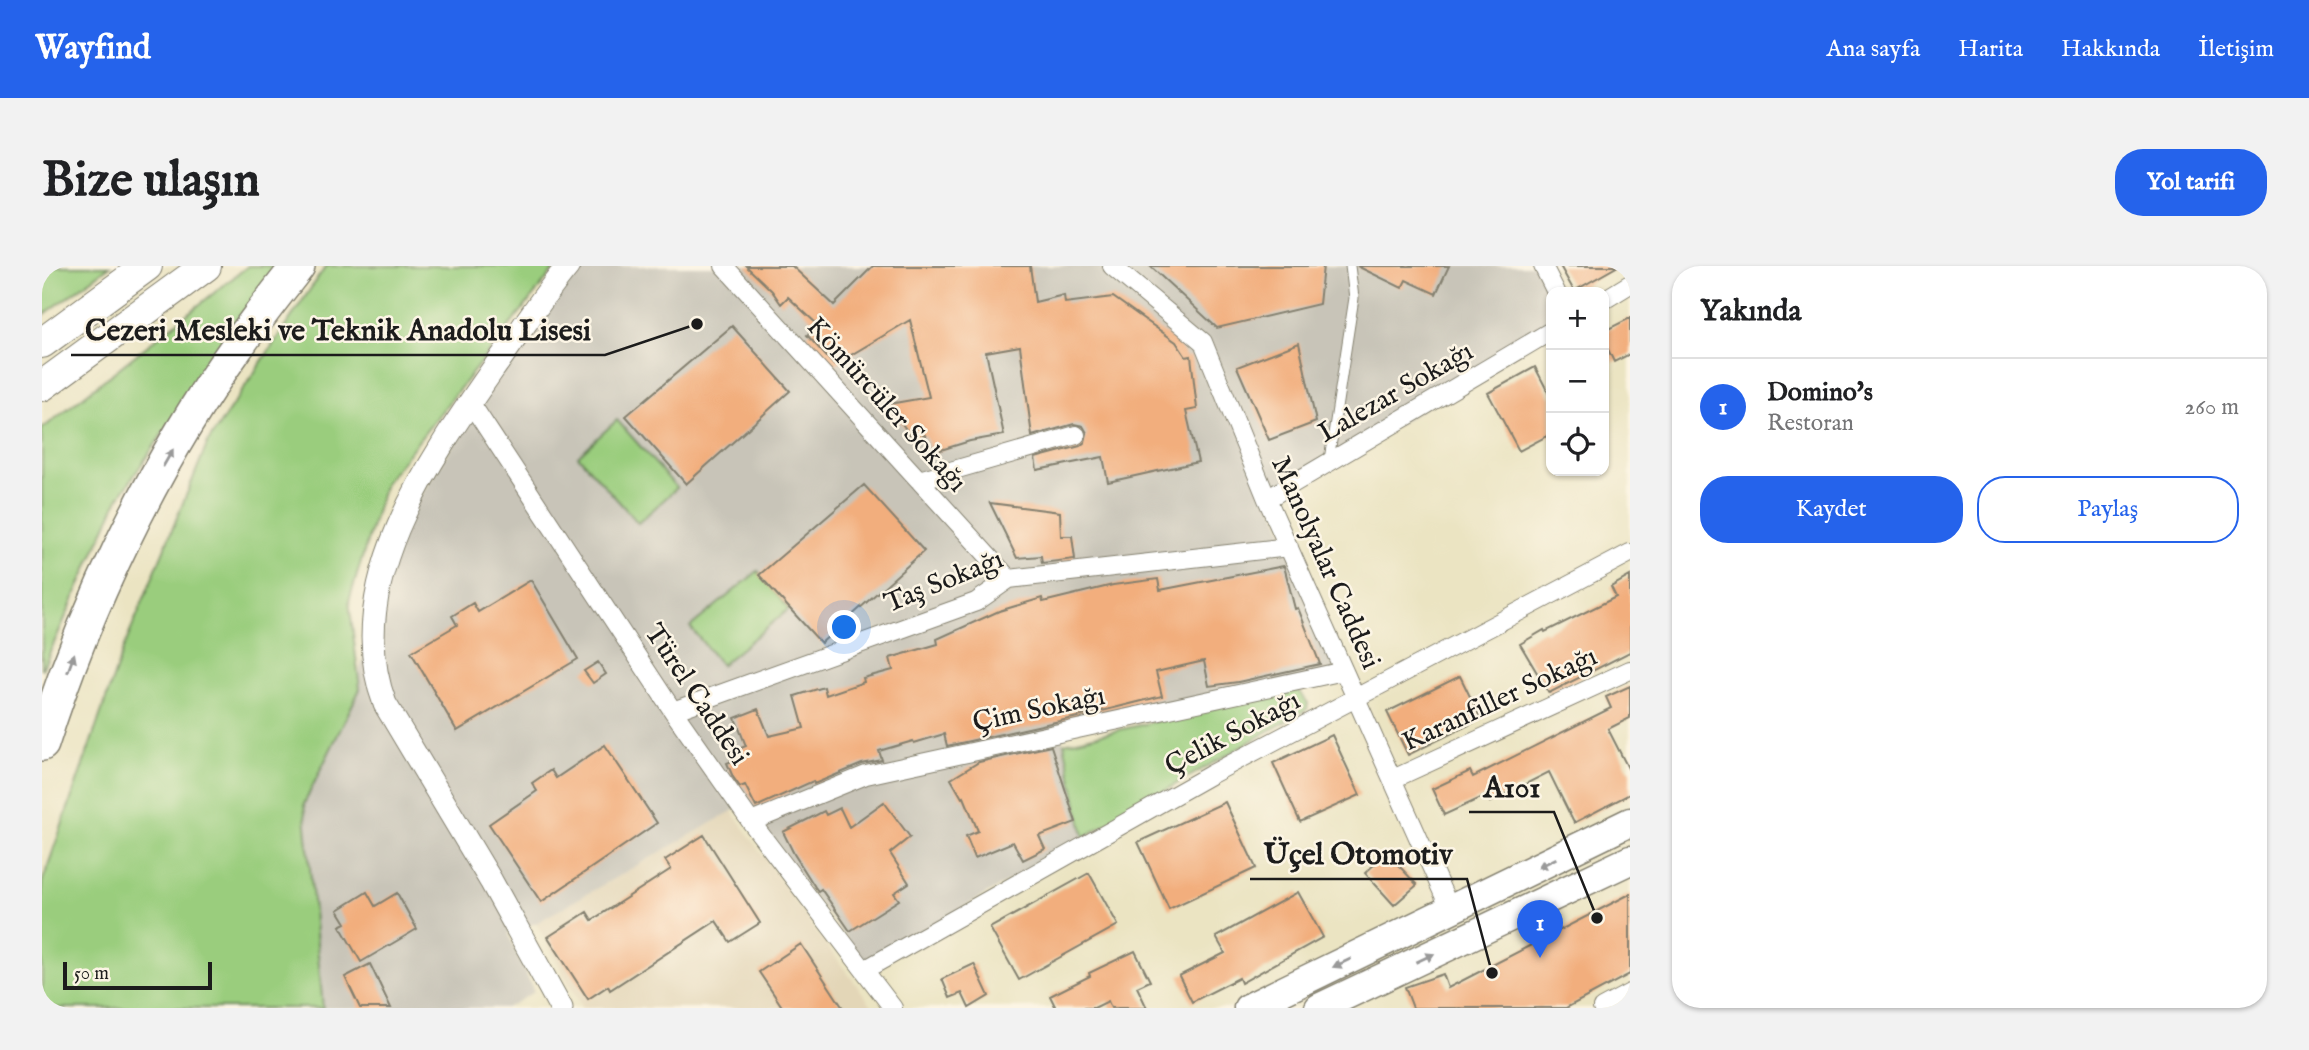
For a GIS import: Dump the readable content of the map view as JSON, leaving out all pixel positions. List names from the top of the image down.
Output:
{
  "streets": {
    "street": [
      "Lalezar Sokağı",
      "Kömürcüler Sokağı",
      "Manolyalar Caddesi",
      "Taş Sokağı",
      "Türel Caddesi",
      "Karanfiller Sokağı",
      "Çim Sokağı",
      "Çelik Sokağı"
    ]
  },
  "crossings": [
    ["Lalezar Sokağı", "Manolyalar Caddesi"],
    ["Kömürcüler Sokağı", "Taş Sokağı"],
    ["Manolyalar Caddesi", "Taş Sokağı"],
    ["Manolyalar Caddesi", "Karanfiller Sokağı"],
    ["Manolyalar Caddesi", "Çim Sokağı"],
    ["Manolyalar Caddesi", "Çelik Sokağı"],
    ["Taş Sokağı", "Türel Caddesi"],
    ["Türel Caddesi", "Çim Sokağı"],
    ["Türel Caddesi", "Çelik Sokağı"]
  ],
  "places": ["Cezeri Mesleki ve Teknik Anadolu Lisesi", "A101", "Üçel Otomotiv"],
  "scale_bar": "50 m",
  "page": {
    "header": "Wayfind",
    "nav": [
      "Ana sayfa",
      "Harita",
      "Hakkında",
      "İletişim"
    ],
    "buttons": [
      "Yol tarifi",
      ["Kaydet", "Paylaş"]
    ],
    "title": "Bize ulaşın",
    "heading": "Yakında",
    "map_buttons": ["+", "−"],
    "list": [
      {
        "mark": "1",
        "name": "Domino's",
        "note": "Restoran",
        "value": "260 m"
      }
    ],
    "pins": "1",
    "scale": "50 m"
  }
}
